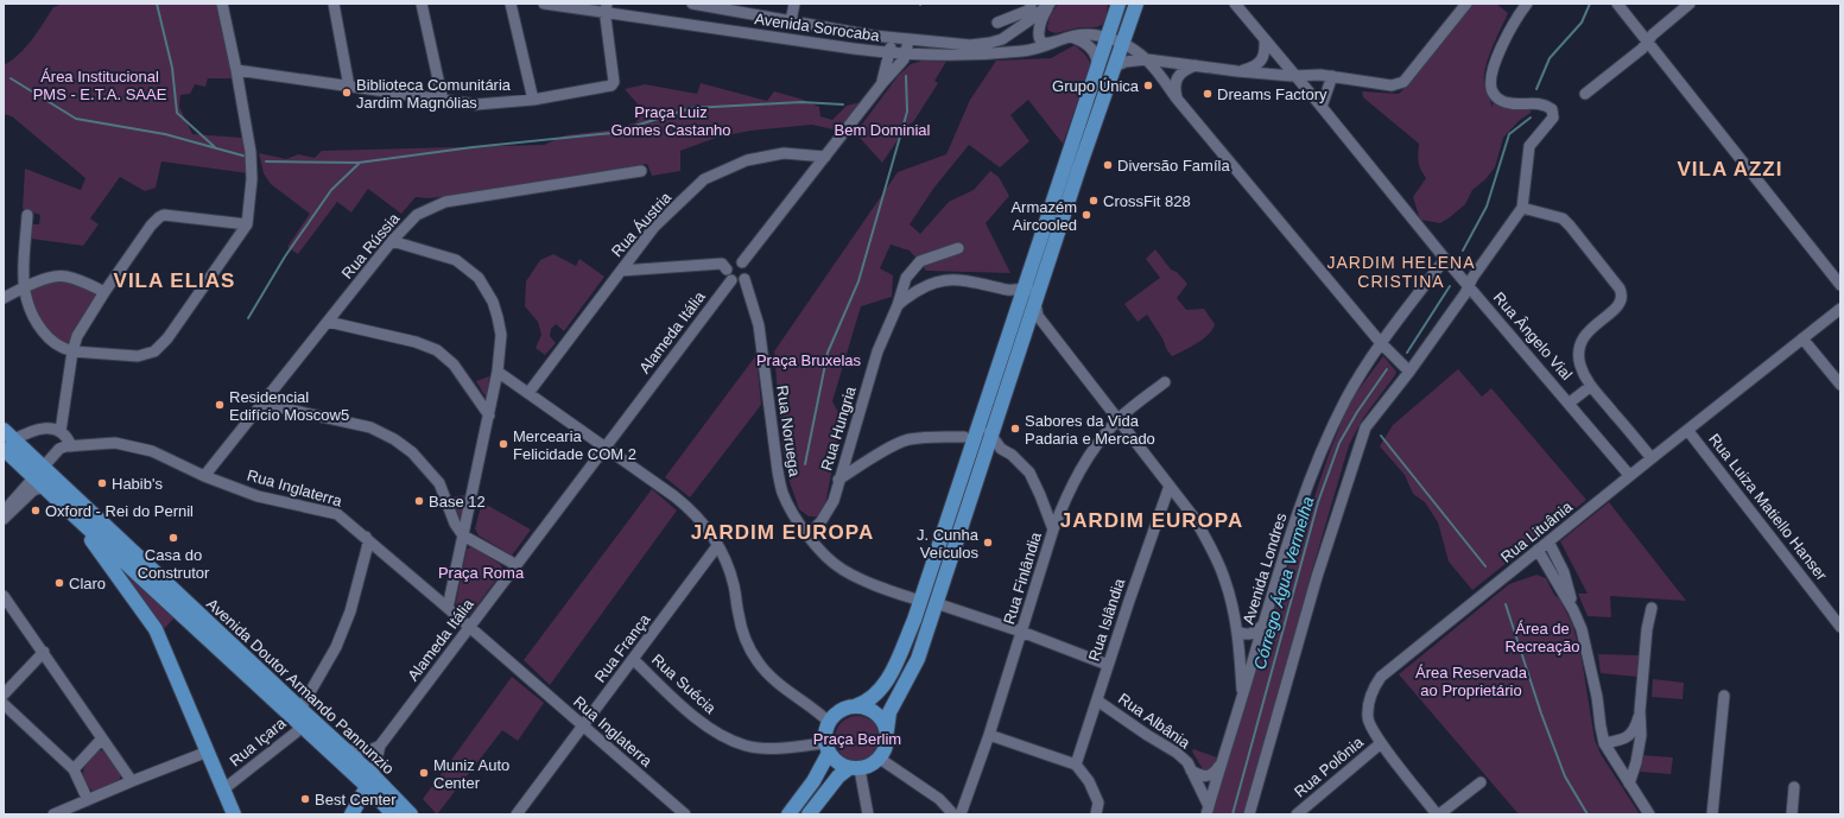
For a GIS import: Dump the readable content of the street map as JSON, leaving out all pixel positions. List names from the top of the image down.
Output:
{
  "streets": {
    "main road": ["Avenida Doutor Armando Pannunzio"],
    "street": [
      "Avenida Sorocaba",
      "Rua Áustria",
      "Rua Rússia",
      "Alameda Itália",
      "Rua Ângelo Vial",
      "Rua Hungria",
      "Rua Noruega",
      "Rua Inglaterra",
      "Rua Luiza Matiello Hanser",
      "Rua Lituânia",
      "Avenida Londres",
      "Rua Finlândia",
      "Rua Islândia",
      "Rua França",
      "Rua Suécia",
      "Rua Albânia",
      "Rua Içara",
      "Rua Polônia"
    ]
  },
  "crossings": [
    ["Rua Rússia", "Rua Inglaterra"],
    ["Alameda Itália", "Rua Noruega"],
    ["Alameda Itália", "Rua Inglaterra"],
    ["Alameda Itália", "Avenida Doutor Armando Pannunzio"],
    ["Rua Ângelo Vial", "Rua Lituânia"],
    ["Rua Ângelo Vial", "Avenida Londres"],
    ["Rua Hungria", "Rua Noruega"],
    ["Rua Inglaterra", "Rua França"],
    ["Rua Inglaterra", "Avenida Doutor Armando Pannunzio"],
    ["Rua Inglaterra", "Rua Içara"],
    ["Rua Luiza Matiello Hanser", "Rua Lituânia"],
    ["Rua Lituânia", "Rua Polônia"],
    ["Avenida Londres", "Rua Albânia"],
    ["Rua Islândia", "Rua Albânia"],
    ["Rua França", "Rua Suécia"],
    ["Avenida Doutor Armando Pannunzio", "Rua Içara"]
  ],
  "districts": [
    "VILA AZZI",
    "JARDIM HELENA CRISTINA",
    "VILA ELIAS",
    "JARDIM EUROPA",
    "JARDIM EUROPA"
  ],
  "water": ["Córrego Água Vermelha"],
  "parks": [
    "Área Institucional PMS - E.T.A. SAAE",
    "Praça Luiz Gomes Castanho",
    "Bem Dominial",
    "Praça Bruxelas",
    "Praça Roma",
    "Área de Recreação",
    "Área Reservada ao Proprietário",
    "Praça Berlim"
  ],
  "places": [
    "Grupo Única",
    "Biblioteca Comunitária Jardim Magnólias",
    "Dreams Factory",
    "Diversão Famíla",
    "CrossFit 828",
    "Armazém Aircooled",
    "Residencial Edifício Moscow5",
    "Sabores da Vida Padaria e Mercado",
    "Mercearia Felicidade COM 2",
    "Habib's",
    "Base 12",
    "Oxford - Rei do Pernil",
    "Casa do Construtor",
    "J. Cunha Veículos",
    "Claro",
    "Muniz Auto Center",
    "Best Center"
  ]
}
